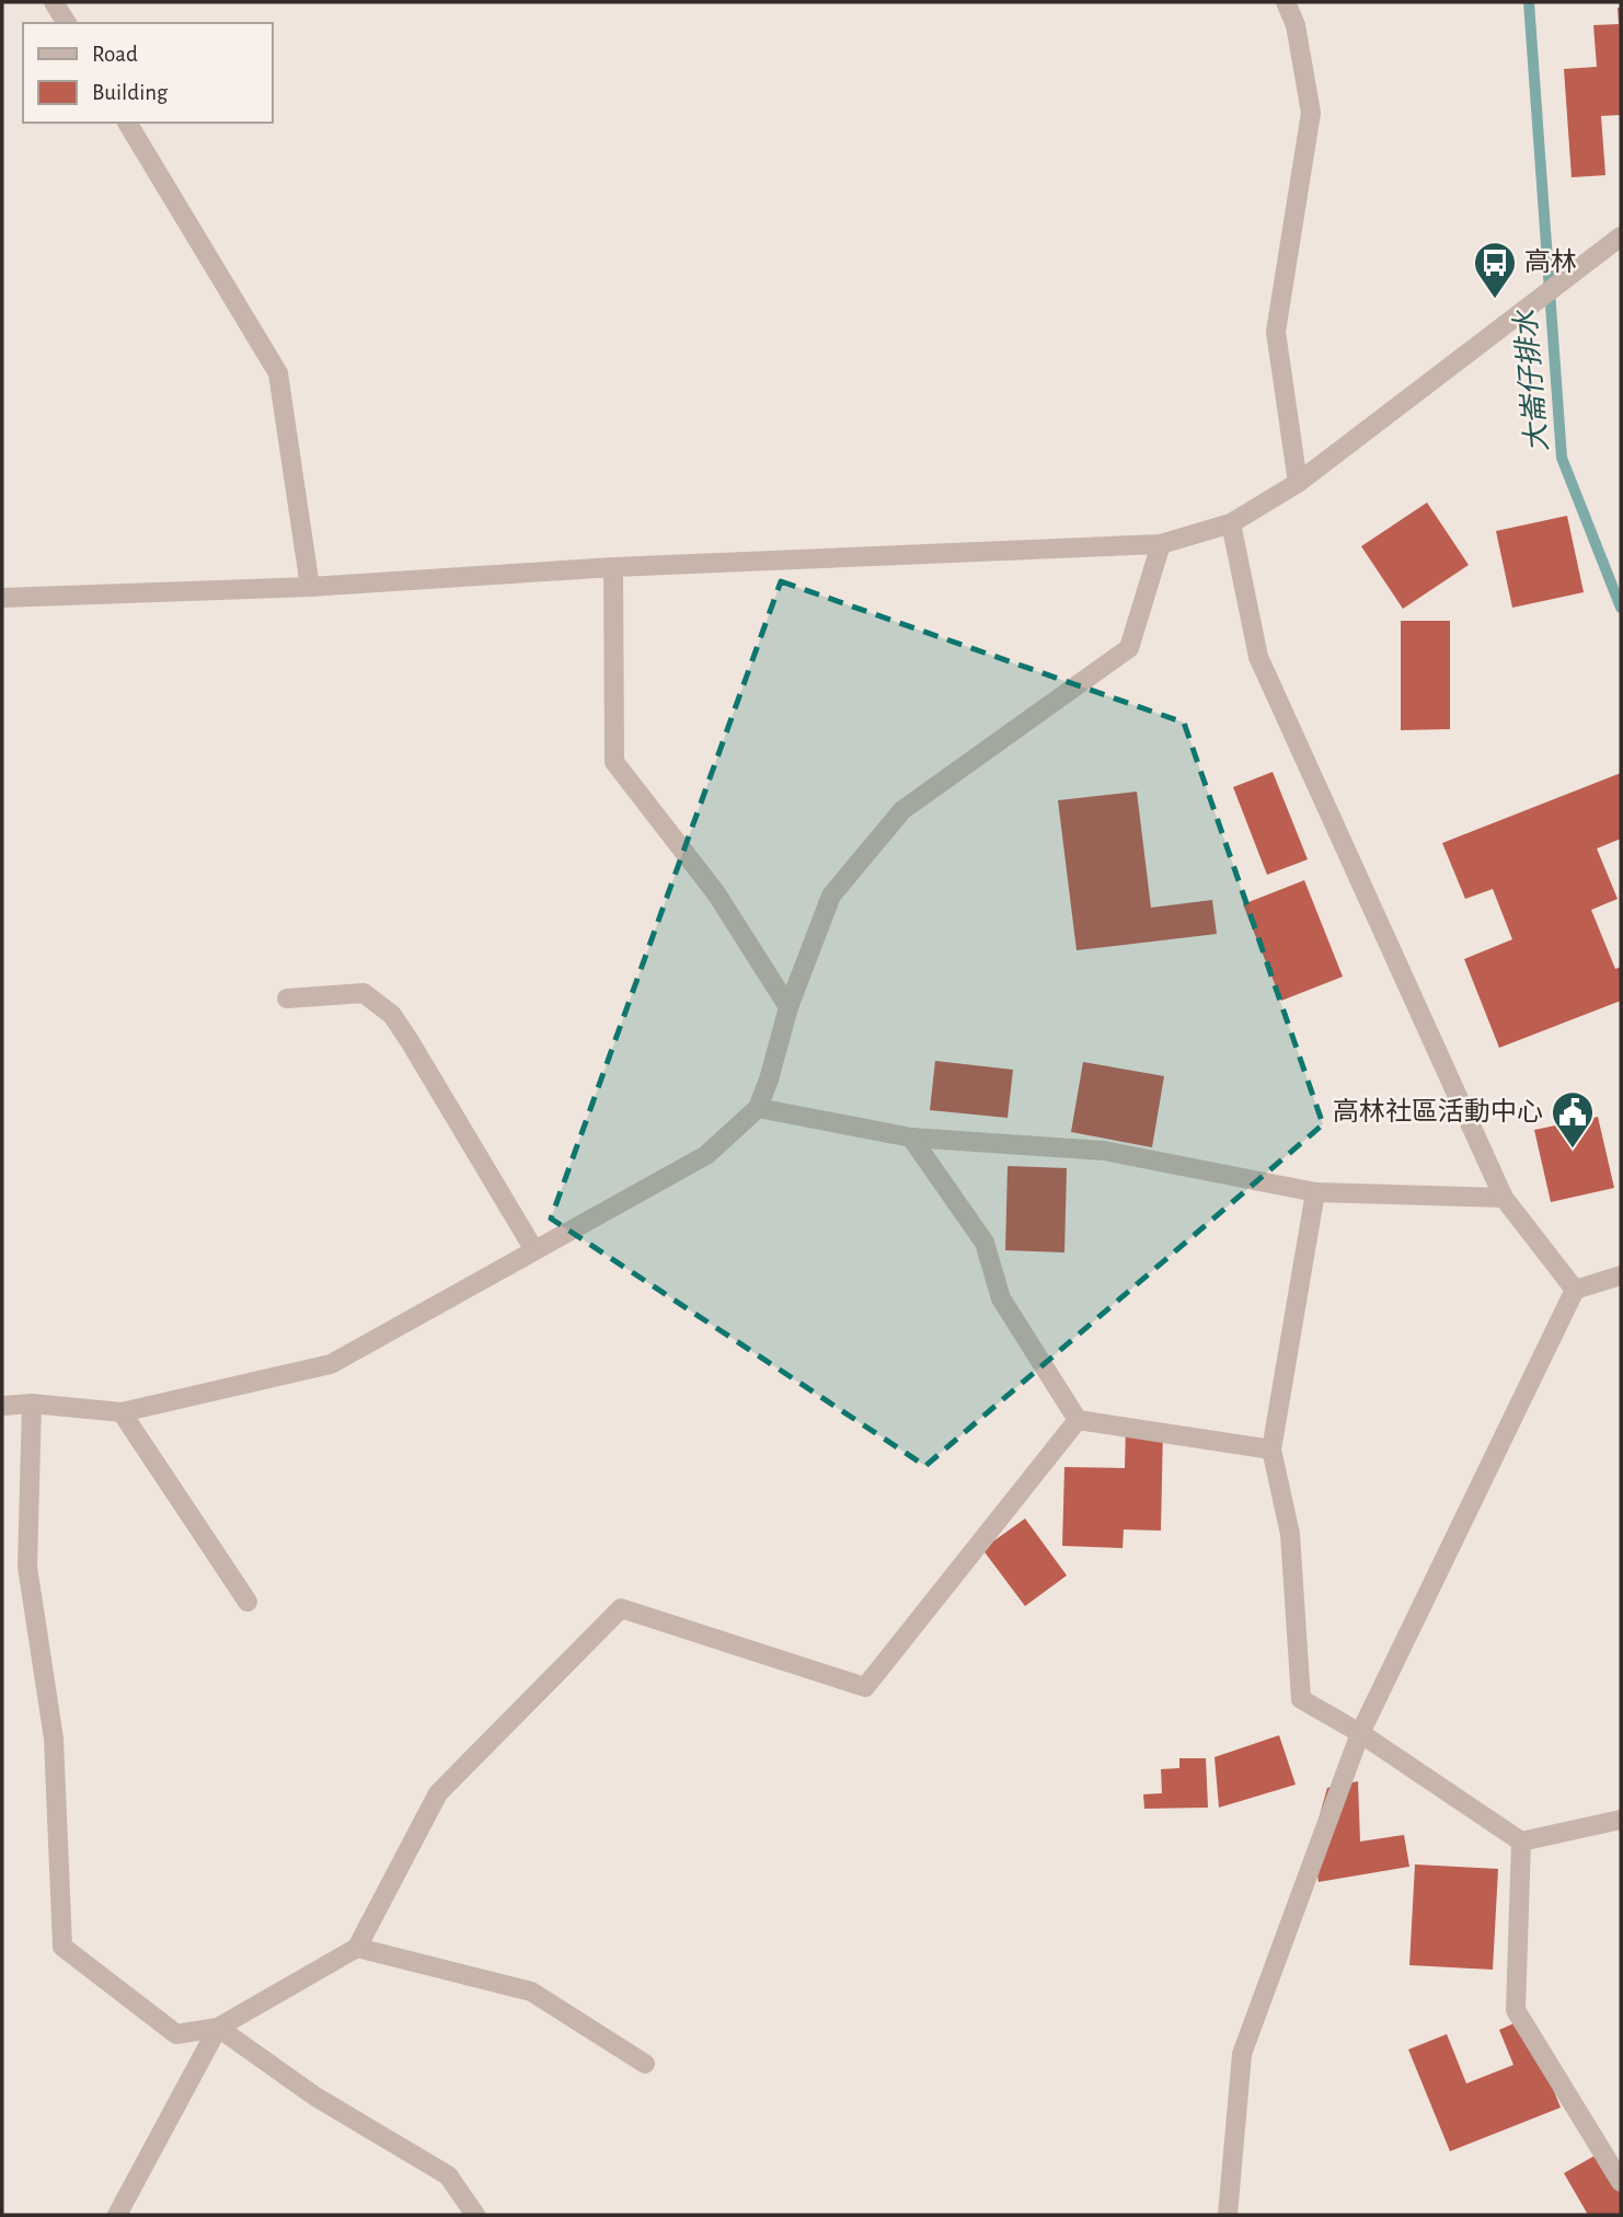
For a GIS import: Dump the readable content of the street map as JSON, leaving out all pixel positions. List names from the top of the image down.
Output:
{
  "water": ["大崙仔排水"],
  "places": {
    "bus stop": ["高林"],
    "public building": ["高林社區活動中心"]
  },
  "legend": ["Road", "Building"]
}
